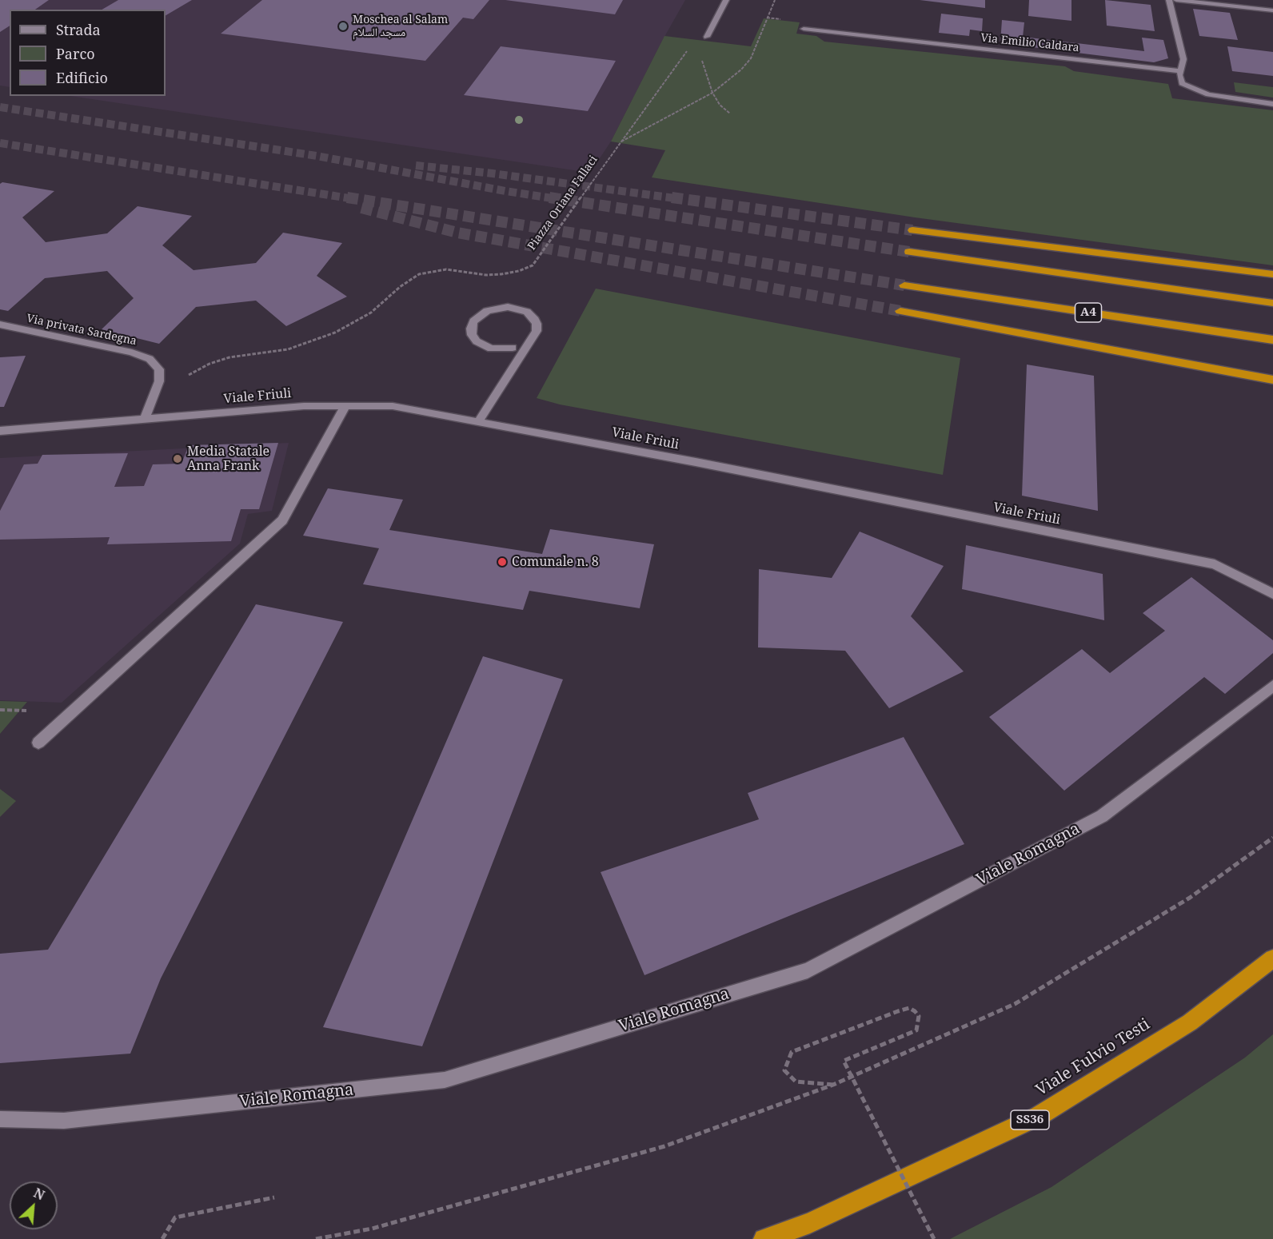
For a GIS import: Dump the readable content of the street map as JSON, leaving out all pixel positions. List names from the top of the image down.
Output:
{
  "streets": {
    "highway": ["A4", "Viale Fulvio Testi", "SS36"],
    "street": [
      "Via Emilio Caldara",
      "Via privata Sardegna",
      "Viale Friuli",
      "Viale Romagna"
    ],
    "path": ["Piazza Oriana Fallaci"]
  },
  "crossings": [
    ["Via privata Sardegna", "Viale Friuli"]
  ],
  "places": ["Moschea al Salam مسجد السلام", "Media Statale Anna Frank", "Comunale n. 8"],
  "legend": ["Strada", "Parco", "Edificio"],
  "north": "top right"
}
